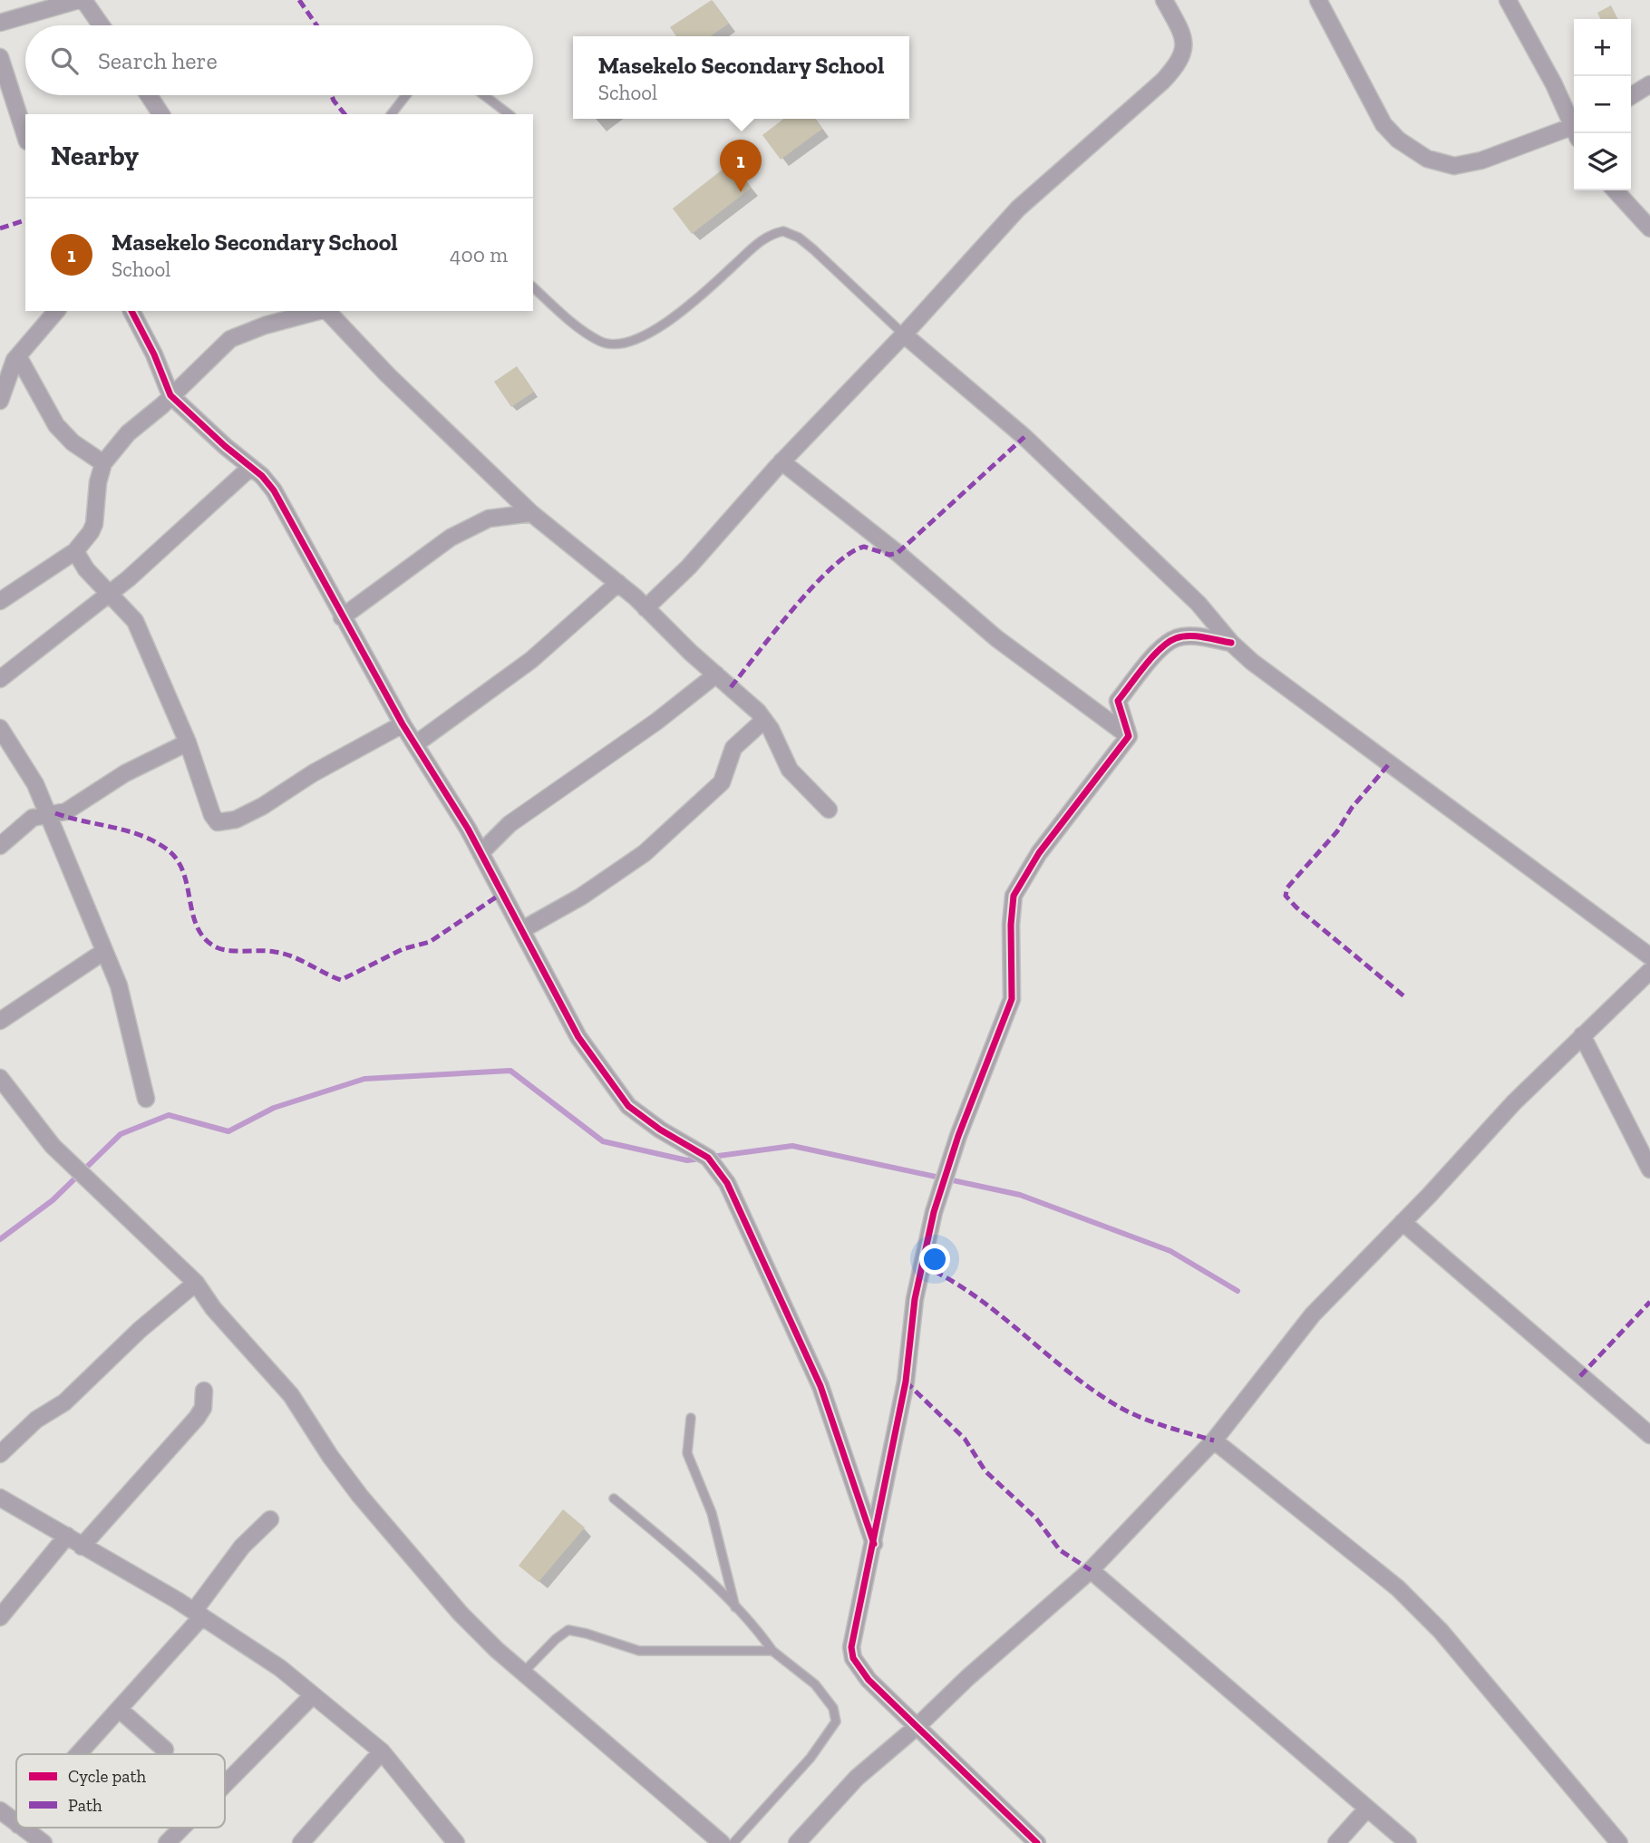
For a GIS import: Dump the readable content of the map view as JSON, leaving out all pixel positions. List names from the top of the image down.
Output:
{
  "legend": ["Cycle path", "Path"],
  "page": {
    "map_buttons": ["+", "−"],
    "search": "Search here",
    "popup": ["Masekelo Secondary School", "School"],
    "heading": "Nearby",
    "pins": "1",
    "list": [
      {
        "mark": "1",
        "name": "Masekelo Secondary School",
        "note": "School",
        "value": "400 m"
      }
    ]
  }
}
